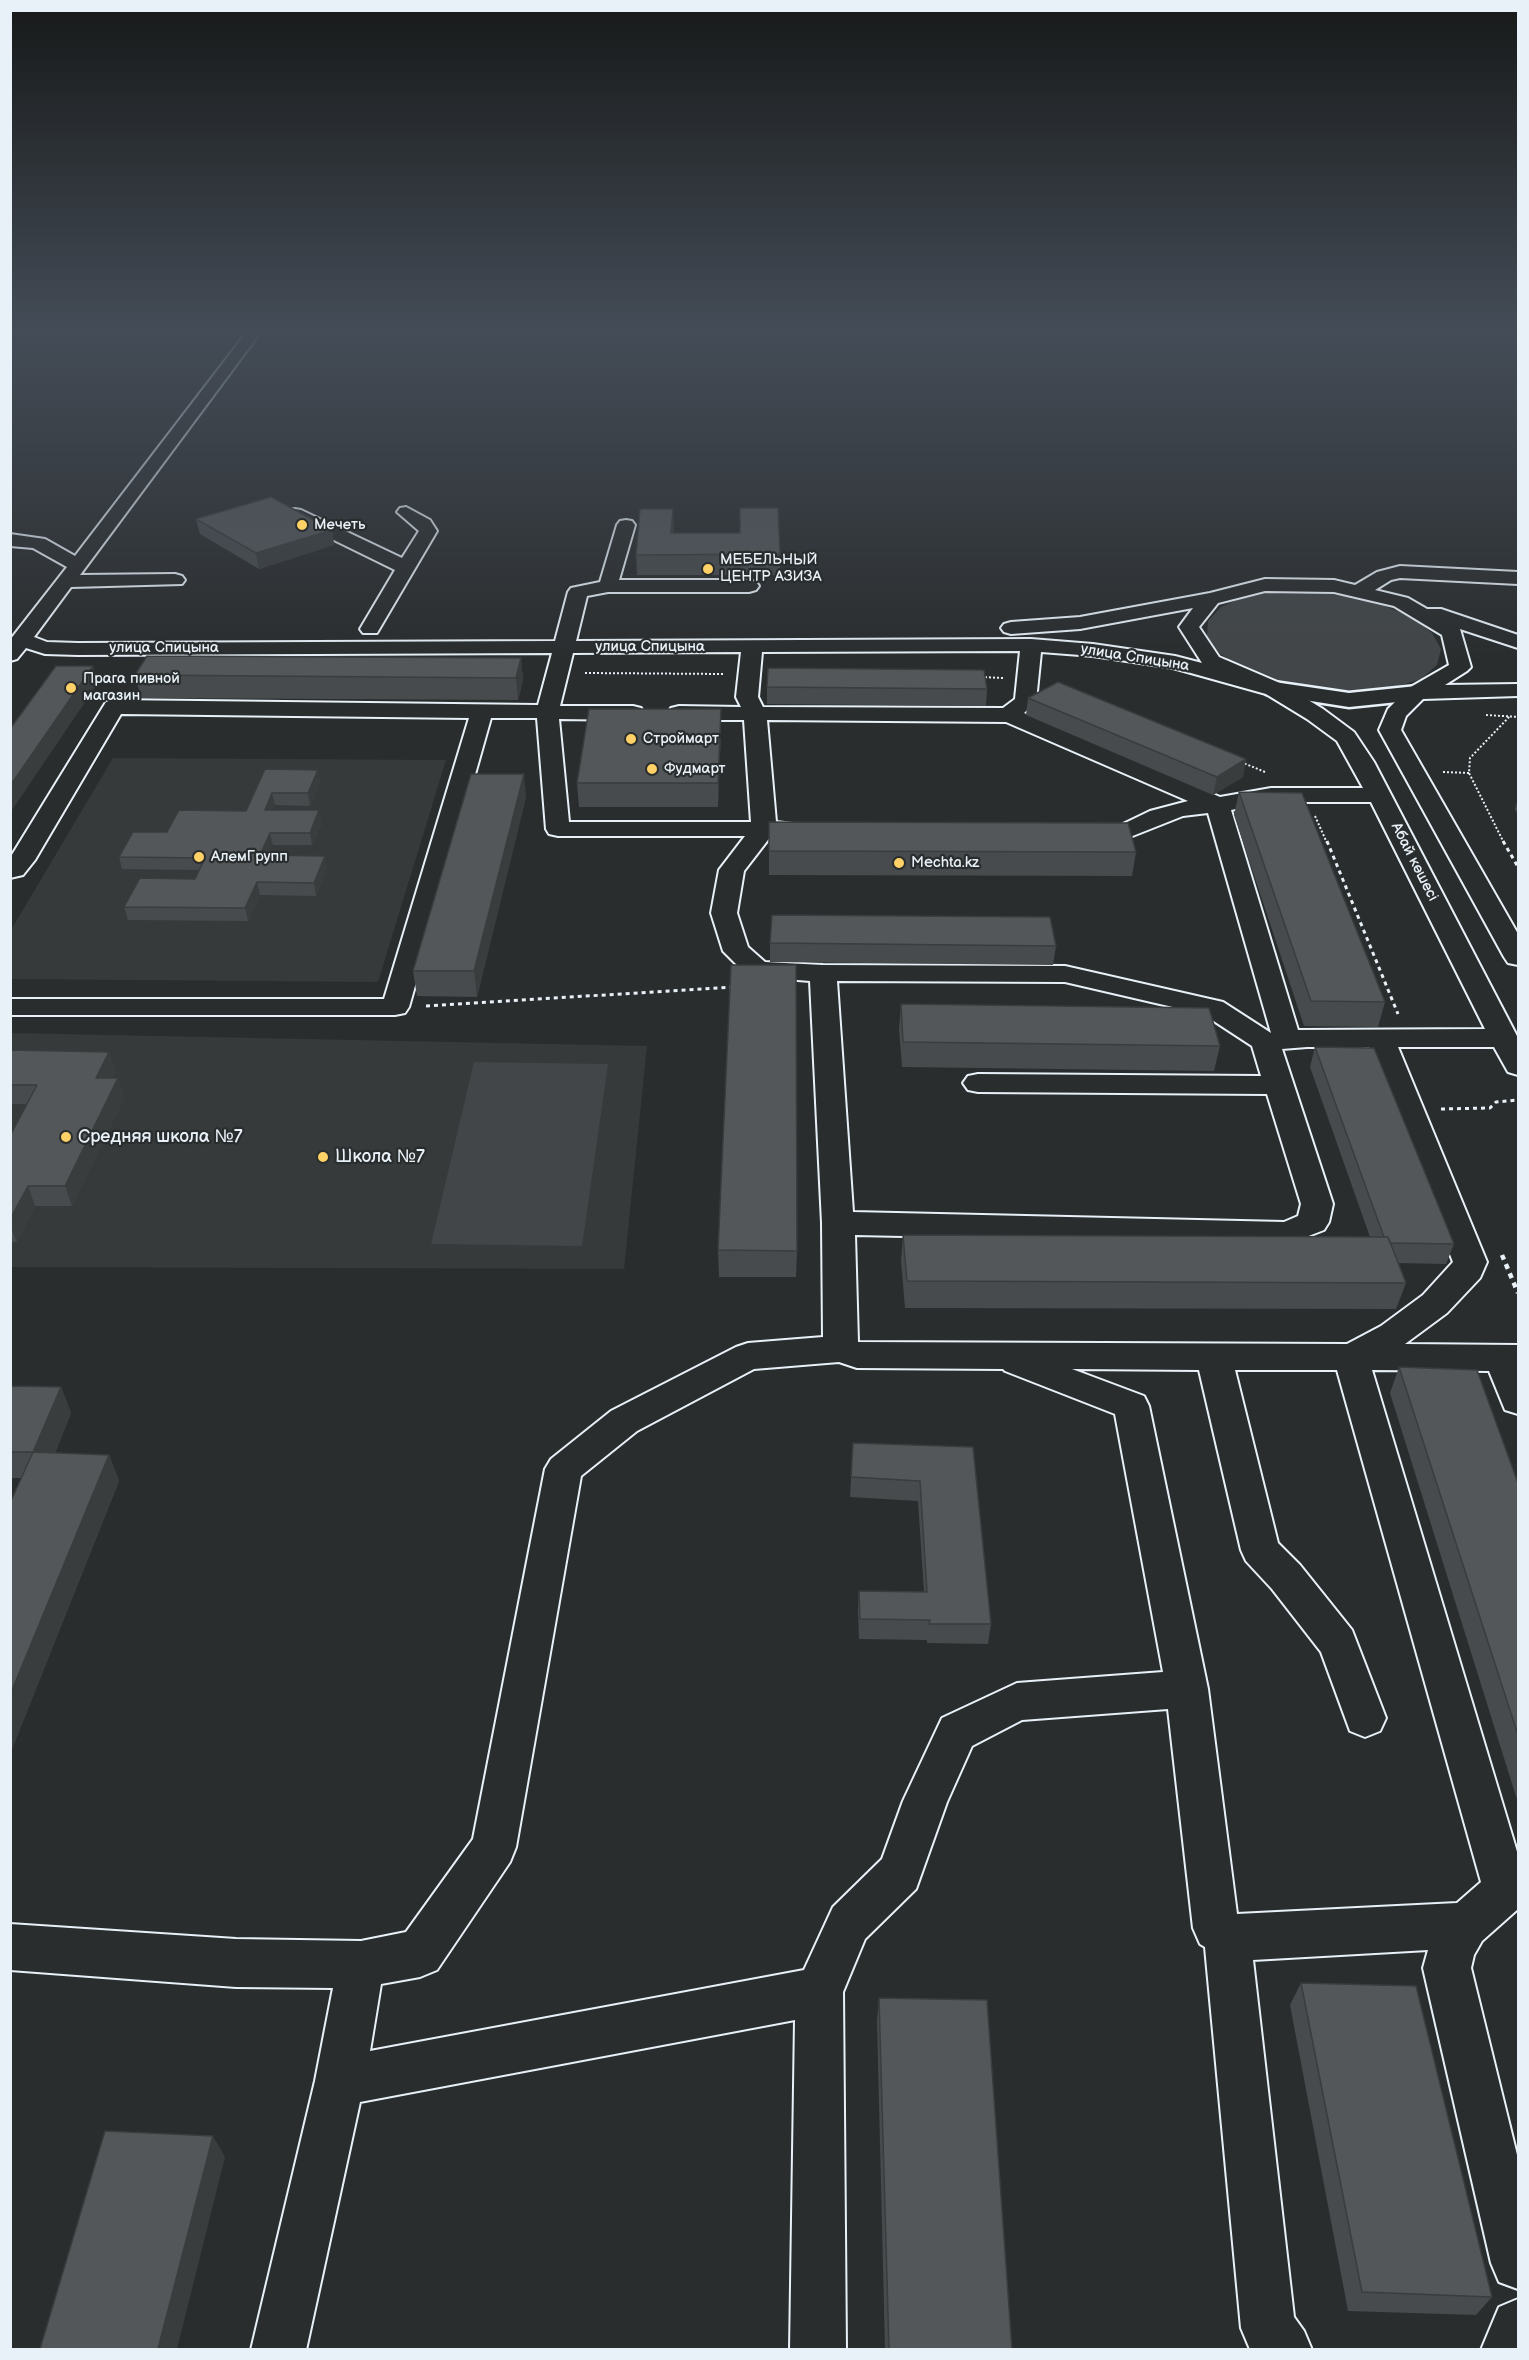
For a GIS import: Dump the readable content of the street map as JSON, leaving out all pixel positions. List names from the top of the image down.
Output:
{
  "streets": {
    "street": ["улица Спицына", "Абай көшесі"]
  },
  "crossings": [
    ["улица Спицына", "Абай көшесі"]
  ],
  "places": [
    "Мечеть",
    "МЕБЕЛЬНЫЙ ЦЕНТР АЗИЗА",
    "Прага пивной магазин",
    "Строймарт",
    "Фудмарт",
    "АлемГрупп",
    "Mechta.kz",
    "Средняя школа №7",
    "Школа №7"
  ]
}
